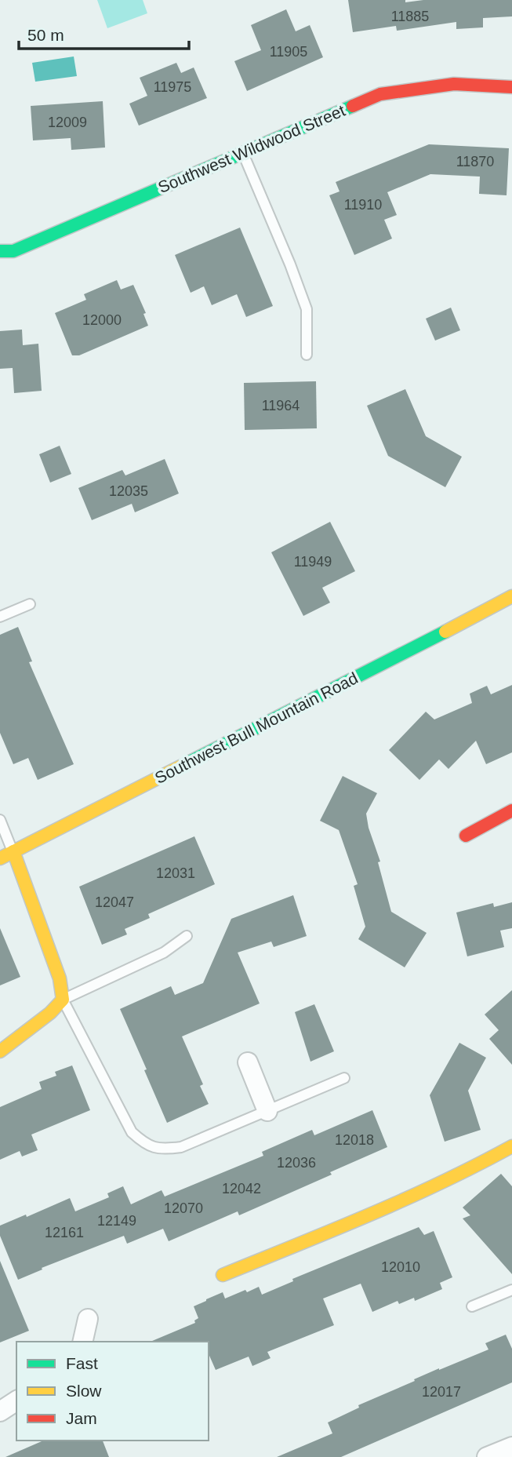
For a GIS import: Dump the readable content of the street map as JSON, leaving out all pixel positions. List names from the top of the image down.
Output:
{
  "streets": {
    "street": ["Southwest Wildwood Street", "Southwest Bull Mountain Road"]
  },
  "house_numbers": [
    "11885",
    "11905",
    "11975",
    "12009",
    "11870",
    "11910",
    "12000",
    "11964",
    "12035",
    "11949",
    "12031",
    "12047",
    "12018",
    "12036",
    "12042",
    "12070",
    "12149",
    "12161",
    "12010",
    "12017"
  ],
  "legend": ["Fast", "Slow", "Jam"],
  "scale_bar": "50 m"
}
